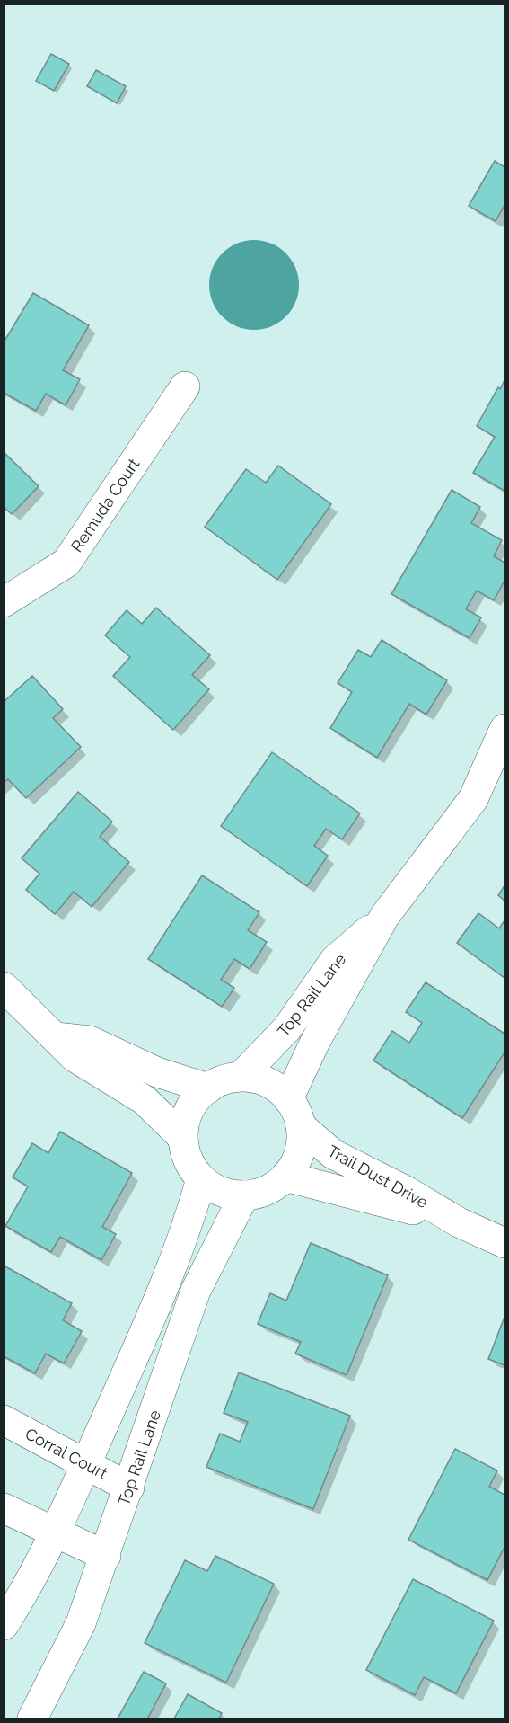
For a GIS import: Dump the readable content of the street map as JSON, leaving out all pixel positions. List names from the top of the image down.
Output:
{
  "streets": {
    "street": [
      "Remuda Court",
      "Top Rail Lane",
      "Trail Dust Drive",
      "Corral Court"
    ]
  },
  "crossings": [
    ["Top Rail Lane", "Trail Dust Drive"],
    ["Top Rail Lane", "Corral Court"]
  ]
}
